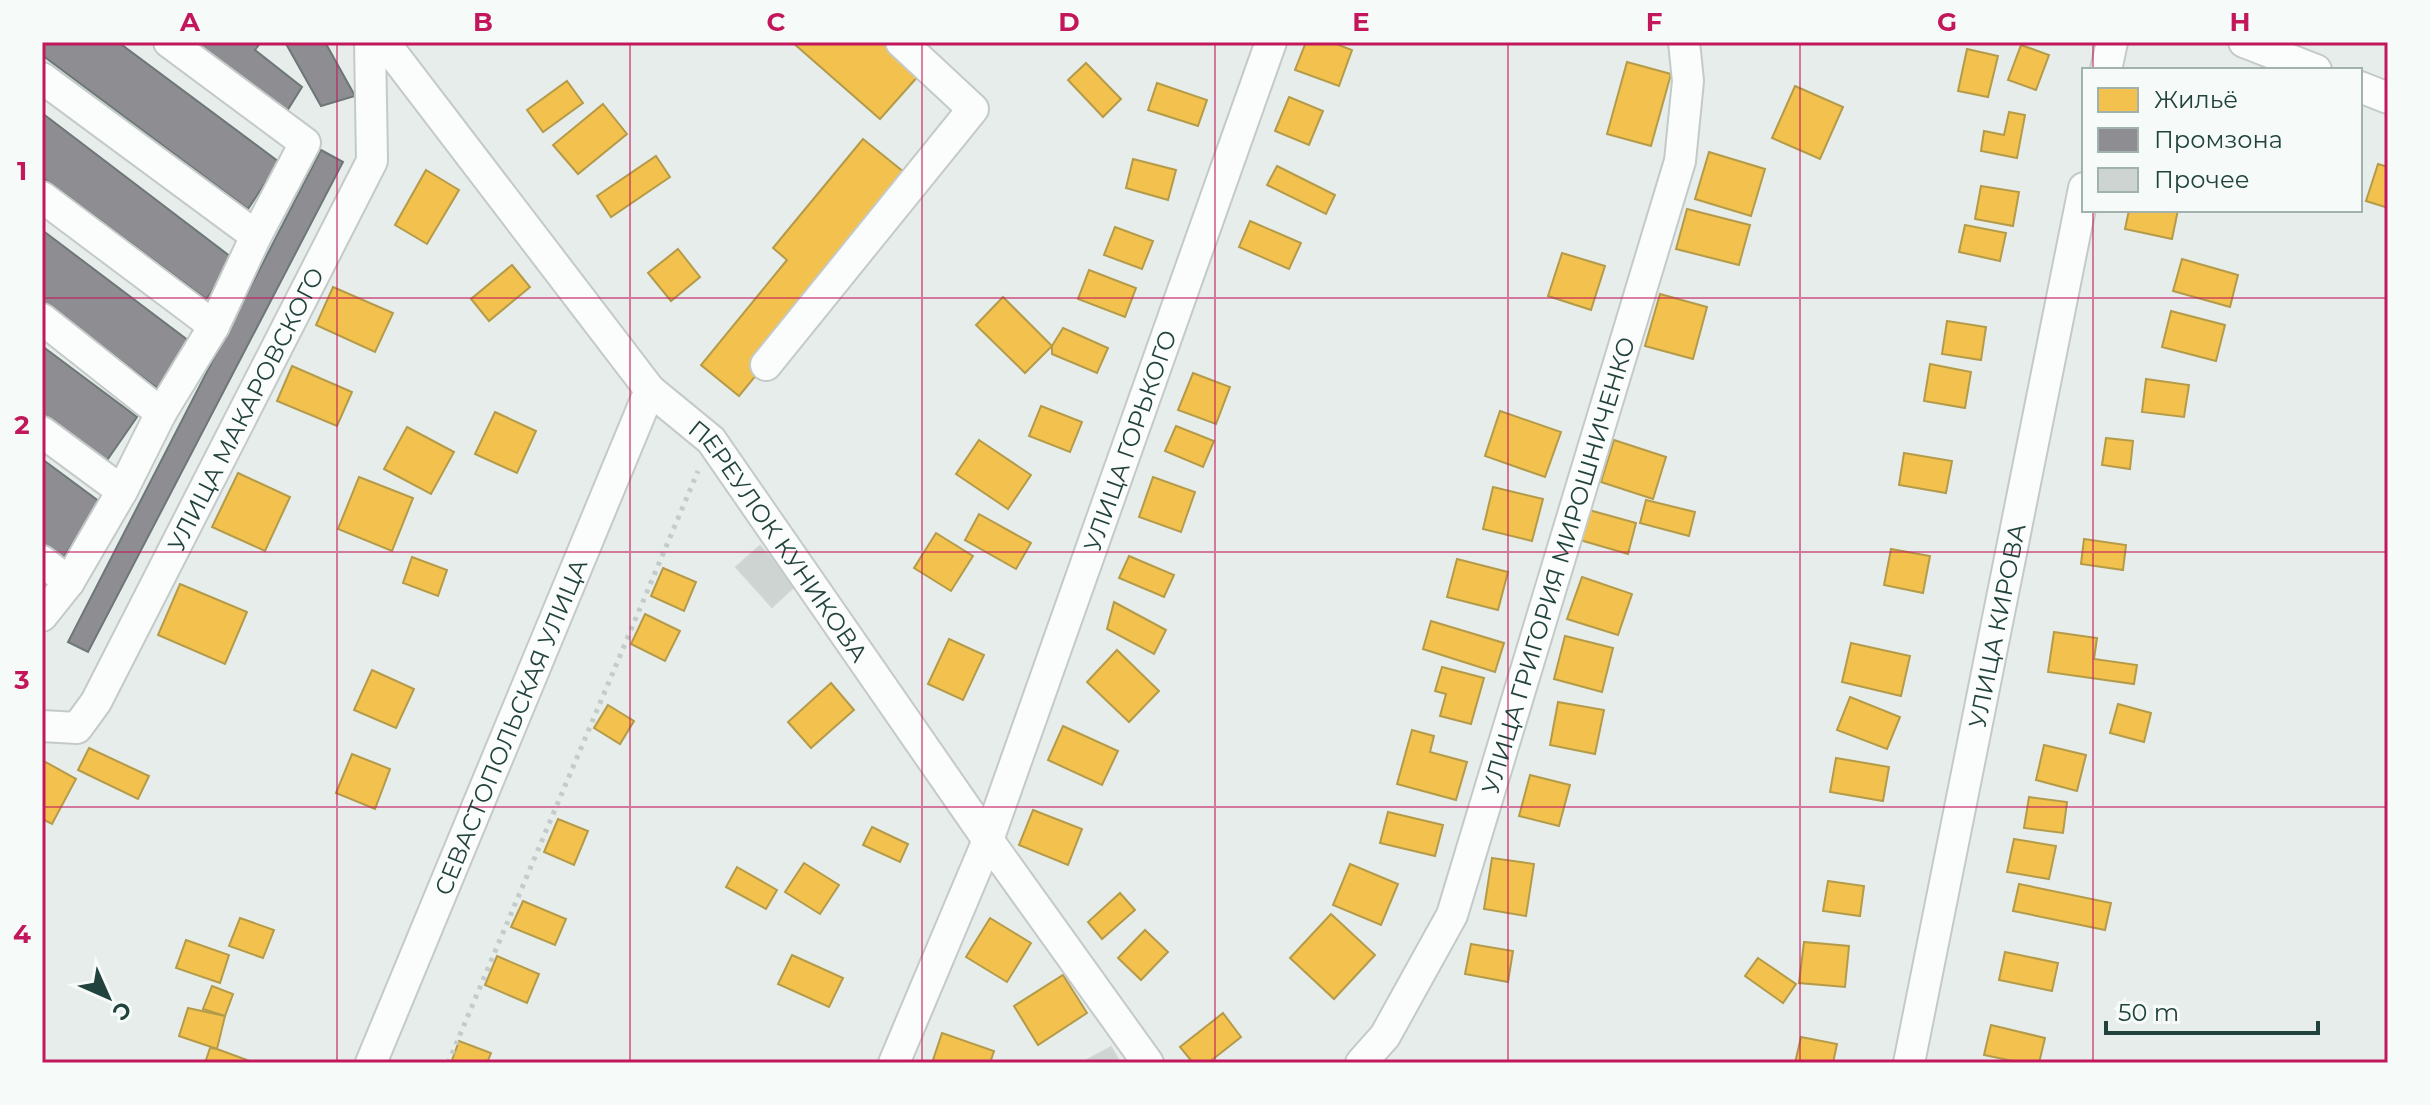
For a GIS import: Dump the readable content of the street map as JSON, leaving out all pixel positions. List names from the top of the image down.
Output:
{
  "streets": {
    "street": [
      "УЛИЦА МАКАРОВСКОГО",
      "УЛИЦА ГОРЬКОГО",
      "ПЕРЕУЛОК КУНИКОВА",
      "УЛИЦА ГРИГОРИЯ МИРОШНИЧЕНКО",
      "УЛИЦА КИРОВА",
      "СЕВАСТОПОЛЬСКАЯ УЛИЦА"
    ]
  },
  "crossings": [
    ["УЛИЦА ГОРЬКОГО", "ПЕРЕУЛОК КУНИКОВА"],
    ["ПЕРЕУЛОК КУНИКОВА", "СЕВАСТОПОЛЬСКАЯ УЛИЦА"]
  ],
  "legend": ["Жильё", "Промзона", "Прочее"],
  "scale_bar": "50 m",
  "north": "bottom right",
  "grid": {
    "columns": [
      "A",
      "B",
      "C",
      "D",
      "E",
      "F",
      "G",
      "H"
    ],
    "rows": [
      "1",
      "2",
      "3",
      "4"
    ]
  }
}
